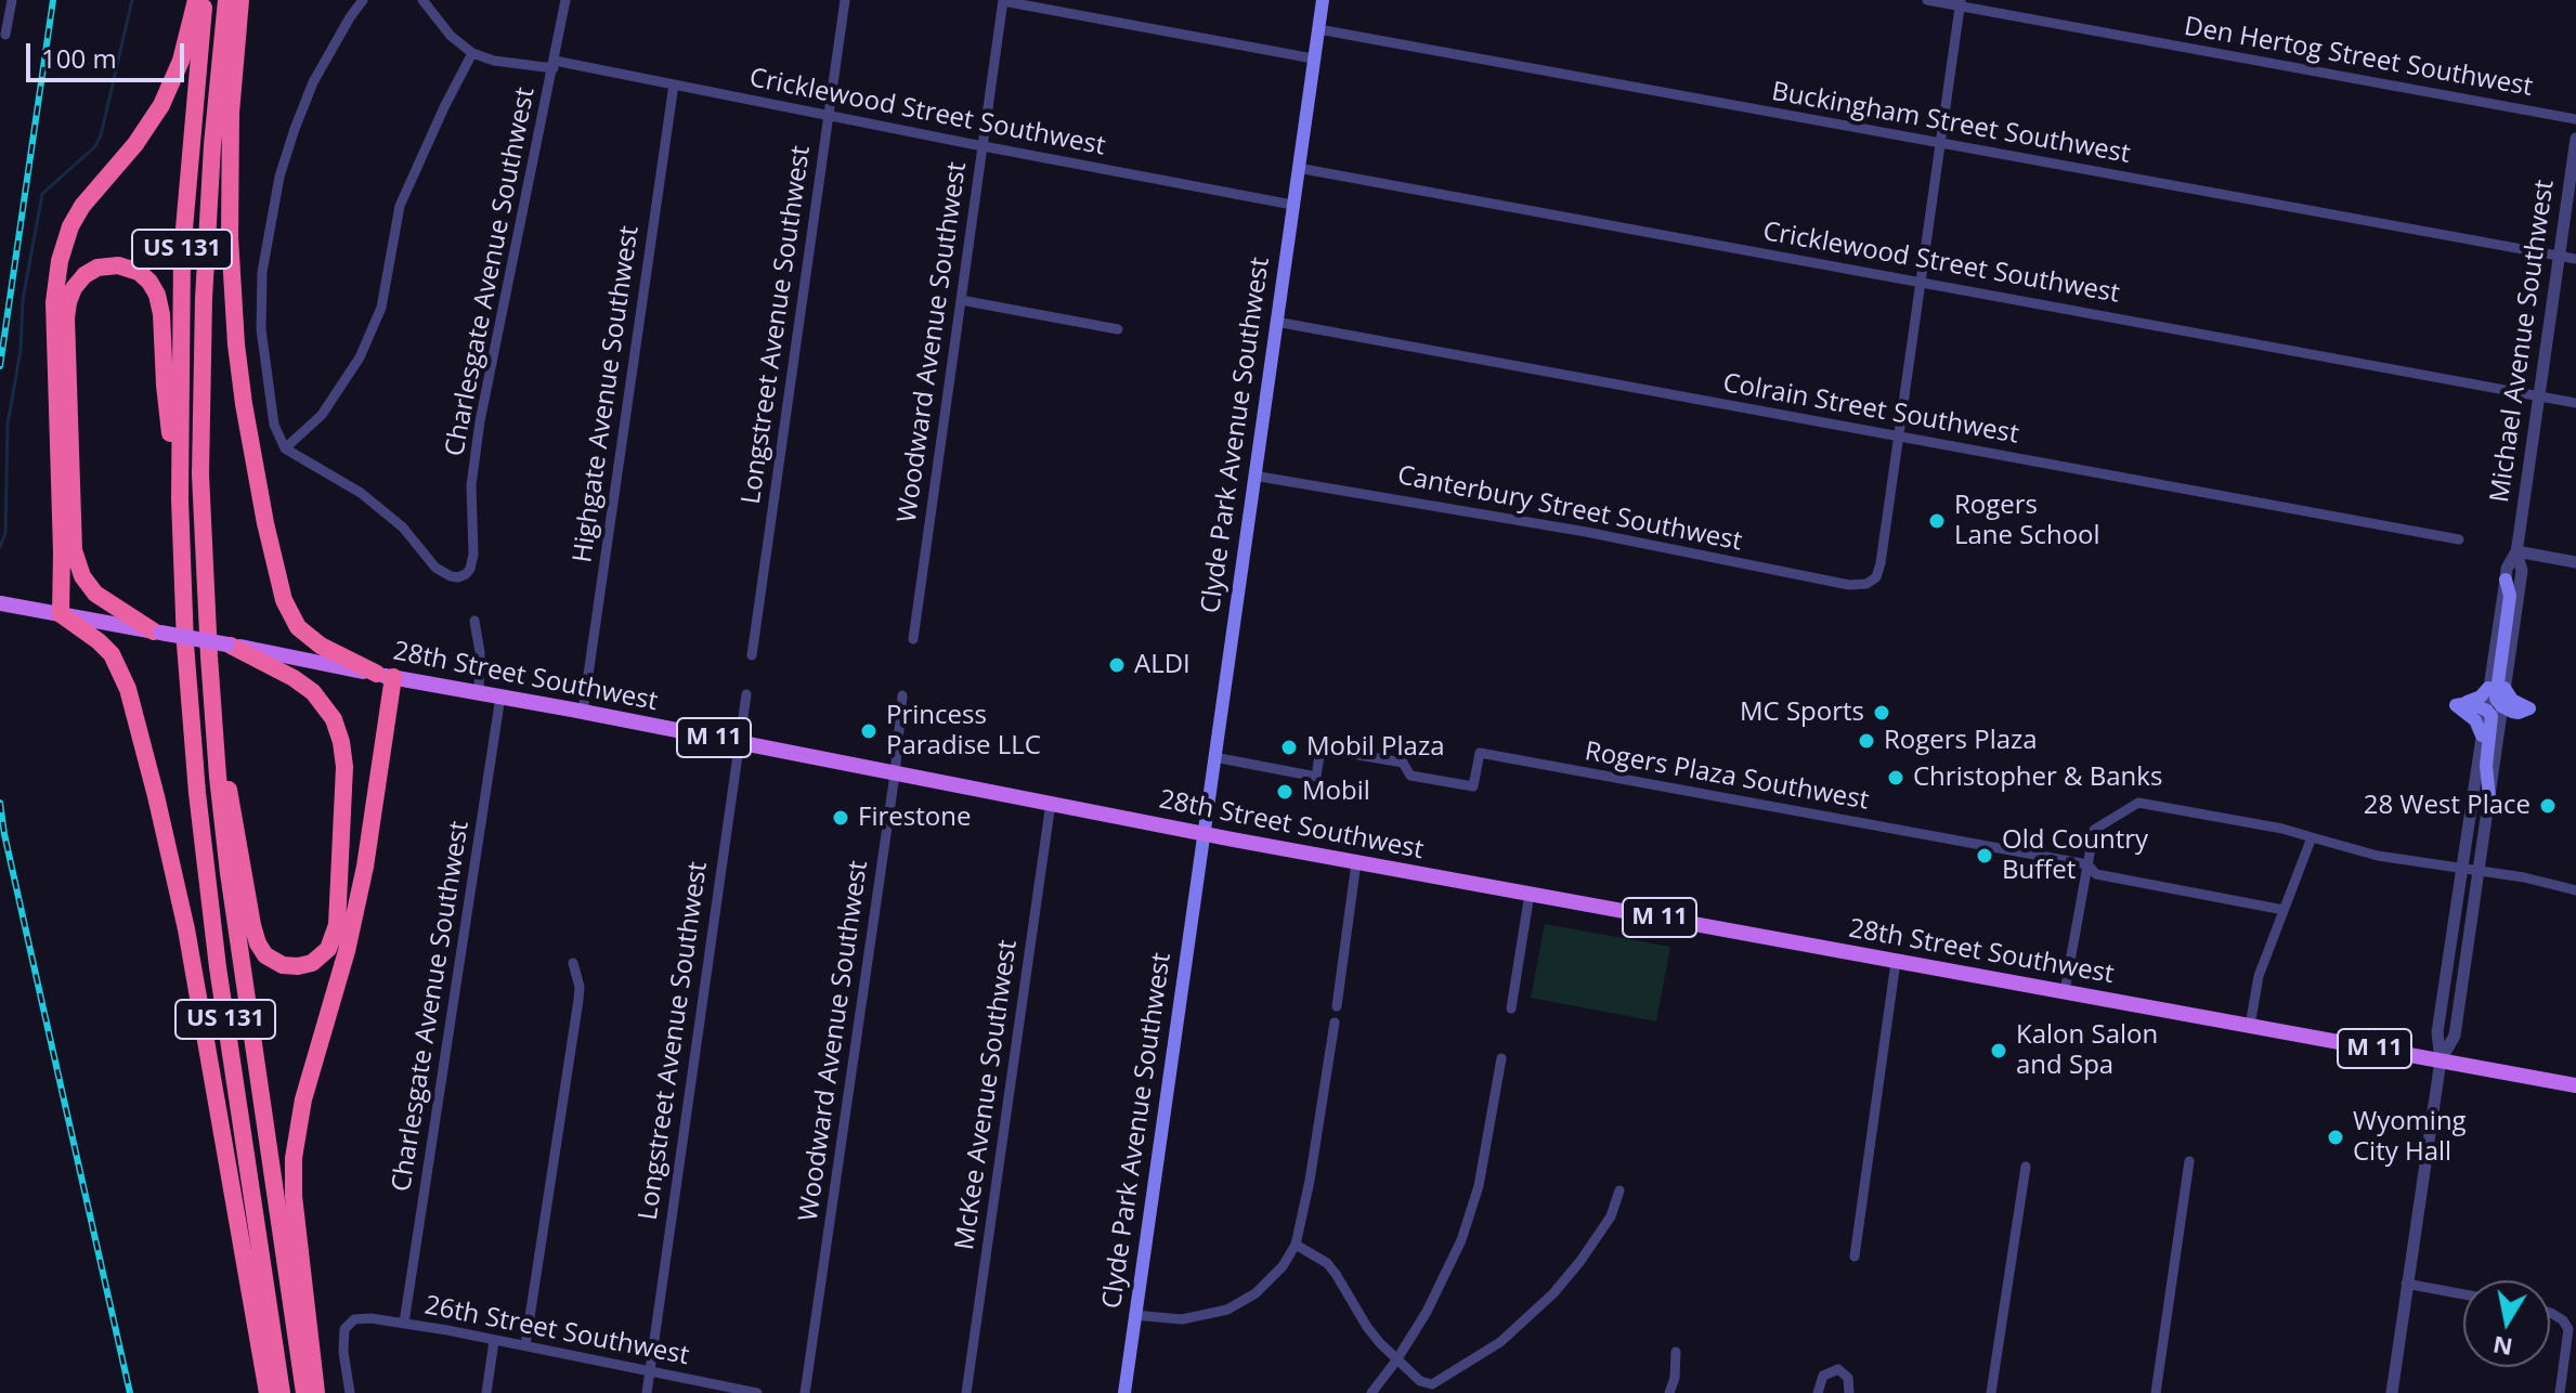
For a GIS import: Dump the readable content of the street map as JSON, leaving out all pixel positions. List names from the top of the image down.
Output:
{
  "streets": {
    "highway": ["US 131"],
    "main road": ["Clyde Park Avenue Southwest", "28th Street Southwest", "M 11"],
    "street": [
      "Den Hertog Street Southwest",
      "Cricklewood Street Southwest",
      "Buckingham Street Southwest",
      "Charlesgate Avenue Southwest",
      "Longstreet Avenue Southwest",
      "Michael Avenue Southwest",
      "Woodward Avenue Southwest",
      "Highgate Avenue Southwest",
      "Colrain Street Southwest",
      "Canterbury Street Southwest",
      "Rogers Plaza Southwest",
      "McKee Avenue Southwest",
      "26th Street Southwest"
    ]
  },
  "crossings": [
    ["Cricklewood Street Southwest", "Charlesgate Avenue Southwest"],
    ["Cricklewood Street Southwest", "Longstreet Avenue Southwest"],
    ["Cricklewood Street Southwest", "Michael Avenue Southwest"],
    ["Cricklewood Street Southwest", "Woodward Avenue Southwest"],
    ["Cricklewood Street Southwest", "Highgate Avenue Southwest"],
    ["Cricklewood Street Southwest", "Clyde Park Avenue Southwest"],
    ["Buckingham Street Southwest", "Michael Avenue Southwest"],
    ["Buckingham Street Southwest", "Clyde Park Avenue Southwest"],
    ["Charlesgate Avenue Southwest", "28th Street Southwest"],
    ["Charlesgate Avenue Southwest", "26th Street Southwest"],
    ["Longstreet Avenue Southwest", "28th Street Southwest"],
    ["Longstreet Avenue Southwest", "26th Street Southwest"],
    ["Michael Avenue Southwest", "28th Street Southwest"],
    ["Woodward Avenue Southwest", "28th Street Southwest"],
    ["Highgate Avenue Southwest", "28th Street Southwest"],
    ["Colrain Street Southwest", "Clyde Park Avenue Southwest"],
    ["Colrain Street Southwest", "Canterbury Street Southwest"],
    ["Clyde Park Avenue Southwest", "Canterbury Street Southwest"],
    ["Clyde Park Avenue Southwest", "28th Street Southwest"],
    ["Clyde Park Avenue Southwest", "Rogers Plaza Southwest"],
    ["28th Street Southwest", "McKee Avenue Southwest"]
  ],
  "places": [
    "Rogers Lane School",
    "ALDI",
    "MC Sports",
    "Princess Paradise LLC",
    "Rogers Plaza",
    "Mobil Plaza",
    "Christopher & Banks",
    "Mobil",
    "28 West Place",
    "Firestone",
    "Old Country Buffet",
    "Kalon Salon and Spa",
    "Wyoming City Hall"
  ],
  "scale_bar": "100 m",
  "north": "bottom"
}
